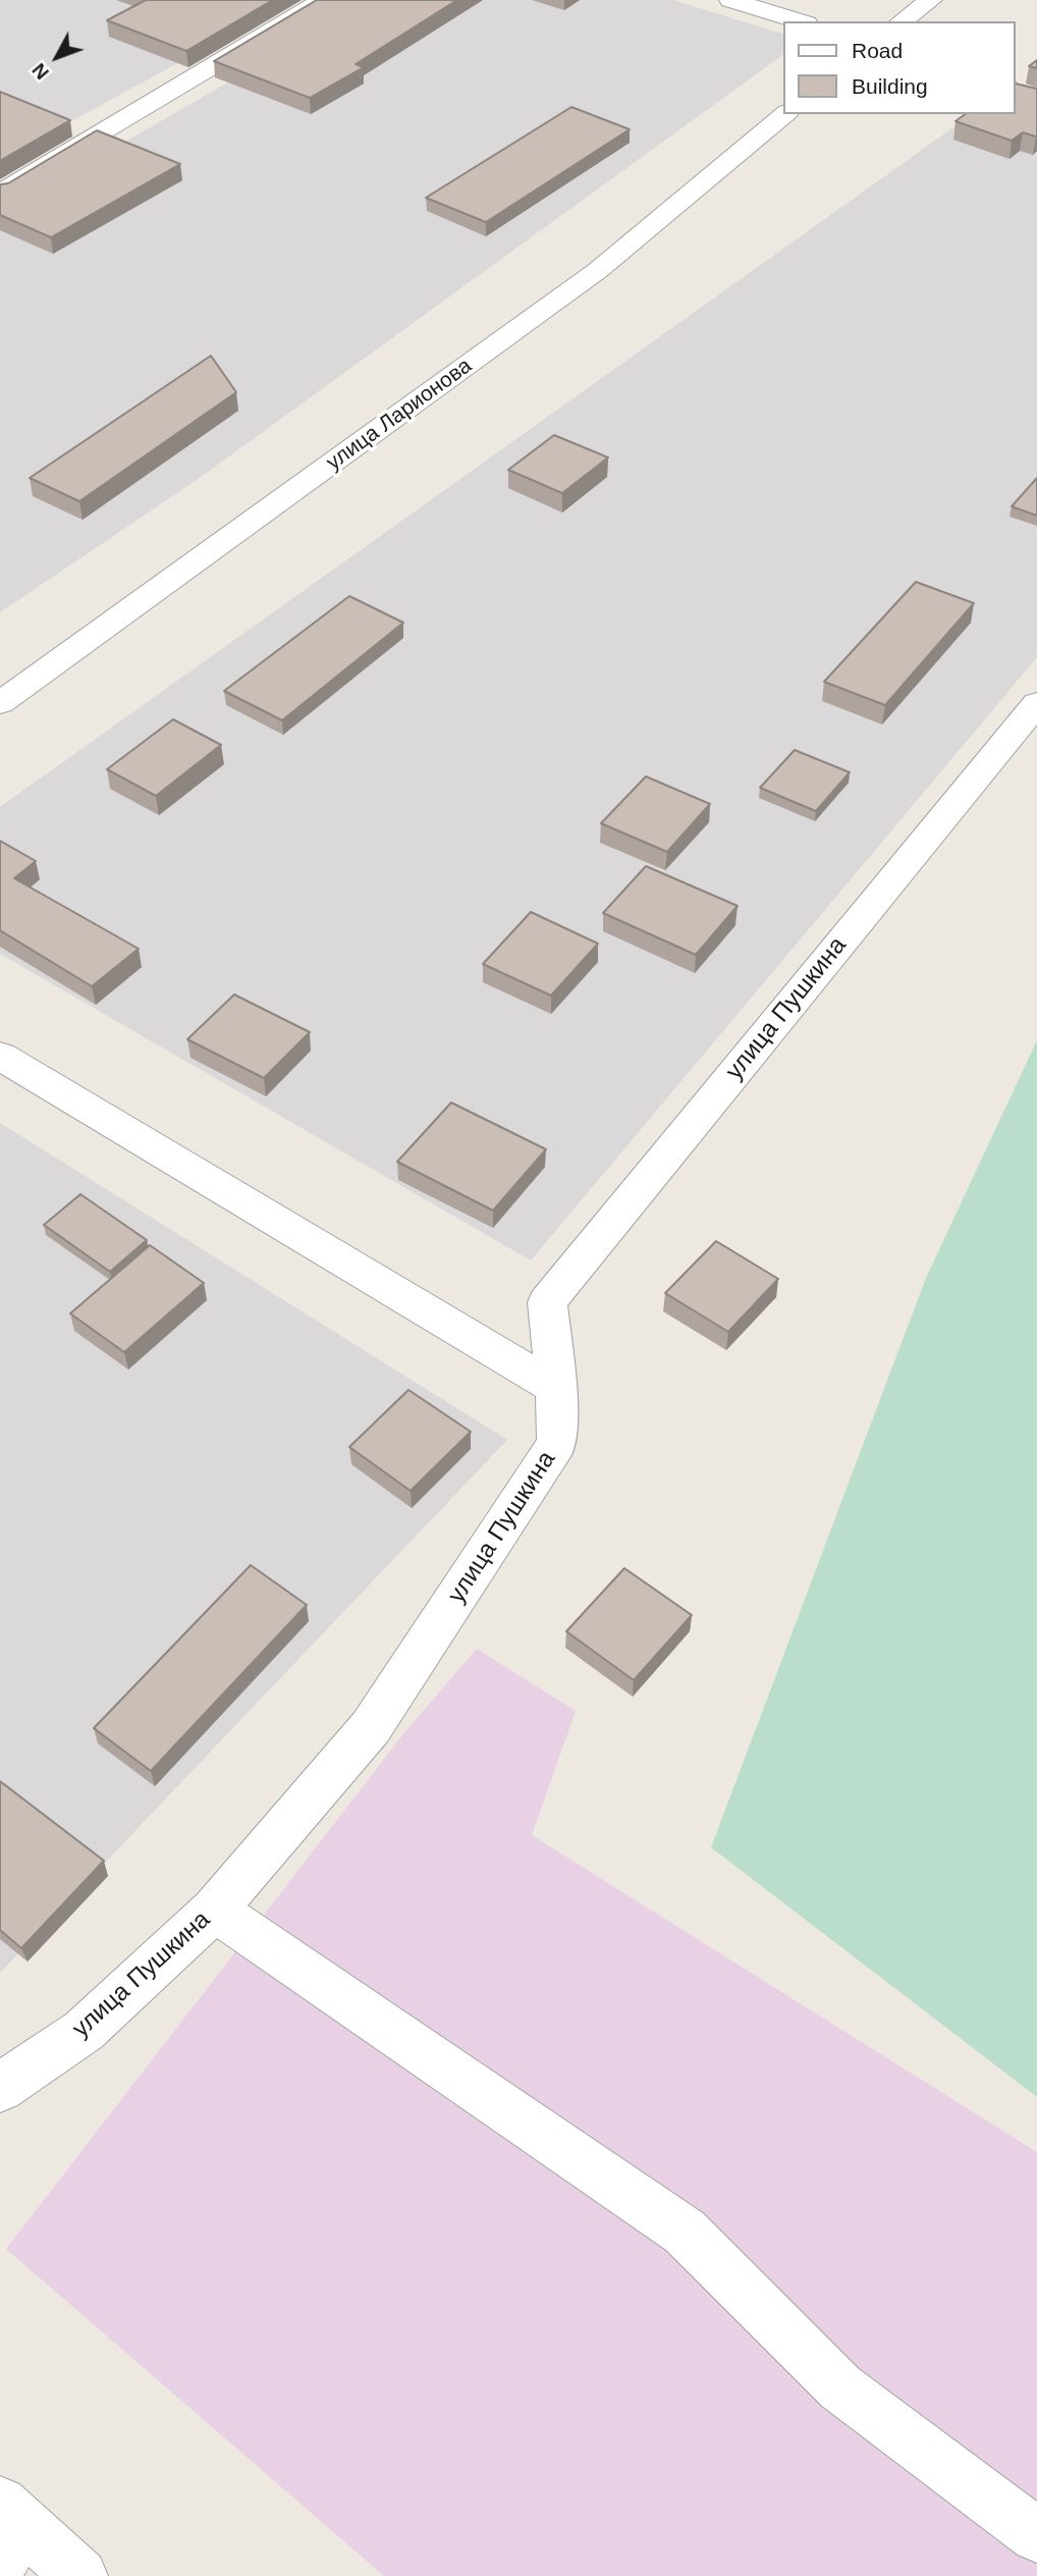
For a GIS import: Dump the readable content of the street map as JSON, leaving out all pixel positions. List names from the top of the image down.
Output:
{
  "streets": {
    "street": ["улица Ларионова", "улица Пушкина"]
  },
  "legend": ["Road", "Building"],
  "north": "bottom left"
}
